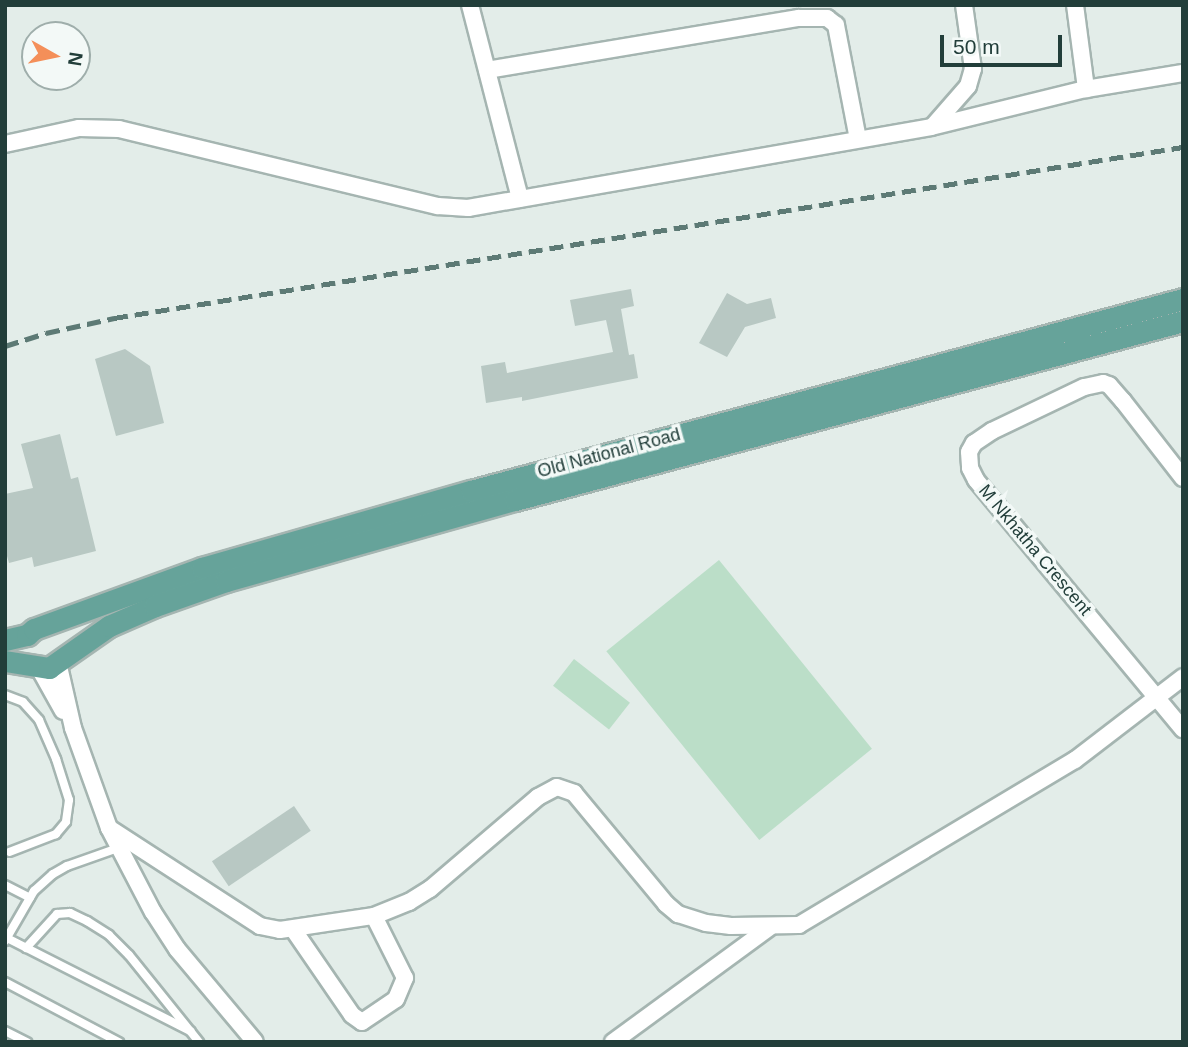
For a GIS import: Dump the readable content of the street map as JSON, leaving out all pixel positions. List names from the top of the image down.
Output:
{
  "streets": {
    "main road": ["Old National Road"],
    "street": ["M Nkhatha Crescent"]
  },
  "scale_bar": "50 m",
  "north": "right"
}
